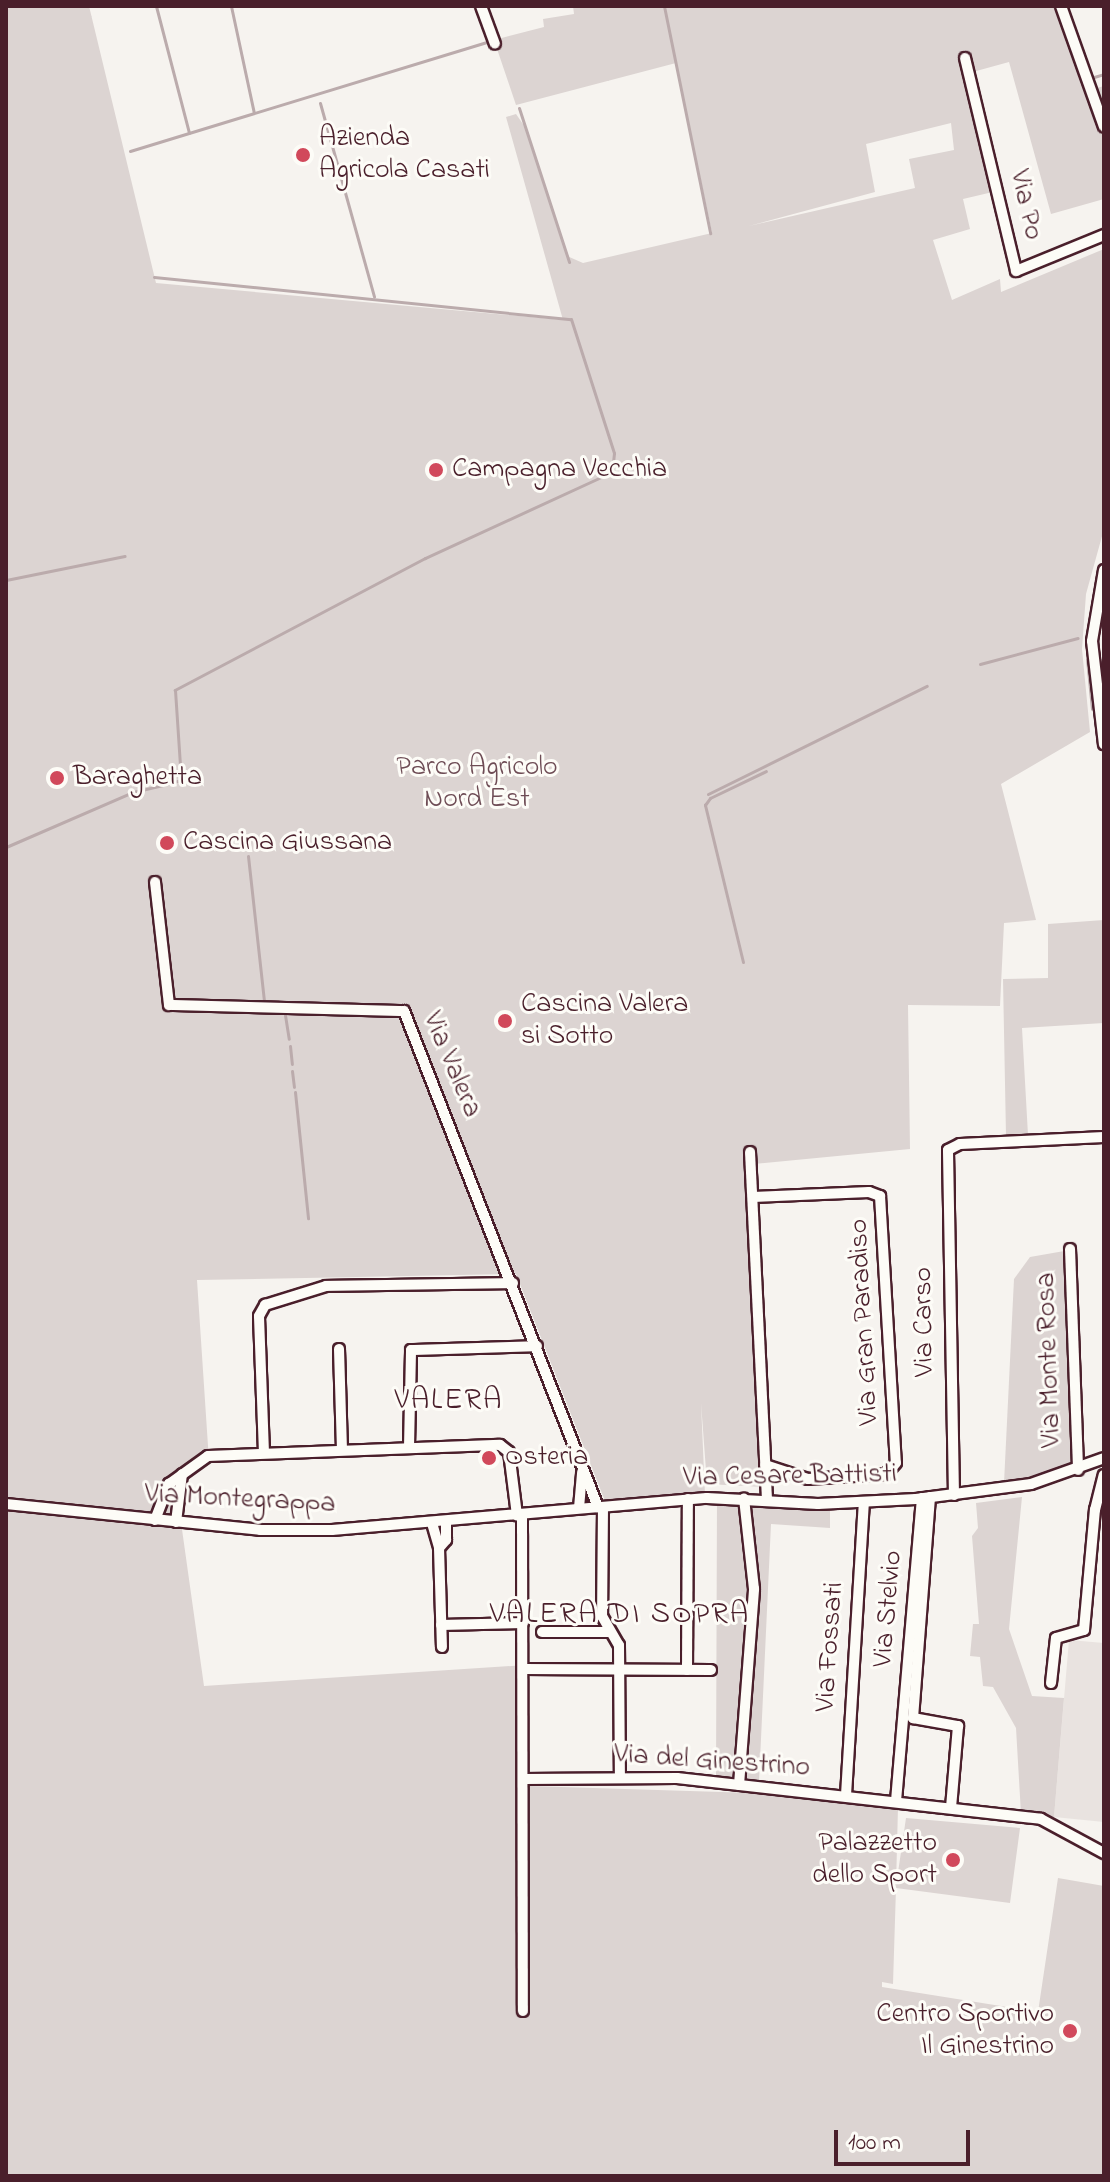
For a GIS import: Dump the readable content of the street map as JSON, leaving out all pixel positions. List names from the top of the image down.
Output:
{
  "streets": {
    "street": [
      "Via Po",
      "Via Valera",
      "Via Gran Paradiso",
      "Via Carso",
      "Via Monte Rosa",
      "Via Cesare Battisti",
      "Via Montegrappa",
      "Via Stelvio",
      "Via Fossati",
      "Via del Ginestrino"
    ]
  },
  "crossings": [
    ["Via Valera", "Via Cesare Battisti"],
    ["Via Carso", "Via Cesare Battisti"],
    ["Via Monte Rosa", "Via Cesare Battisti"],
    ["Via Cesare Battisti", "Via Montegrappa"],
    ["Via Cesare Battisti", "Via Stelvio"],
    ["Via Cesare Battisti", "Via Fossati"],
    ["Via Stelvio", "Via del Ginestrino"],
    ["Via Fossati", "Via del Ginestrino"]
  ],
  "districts": ["VALERA", "VALERA DI SOPRA"],
  "parks": ["Parco Agricolo Nord Est"],
  "places": [
    "Azienda Agricola Casati",
    "Campagna Vecchia",
    "Baraghetta",
    "Cascina Giussana",
    "Cascina Valera si Sotto",
    "Osteria",
    "Palazzetto dello Sport",
    "Centro Sportivo Il Ginestrino"
  ],
  "scale_bar": "100 m"
}
